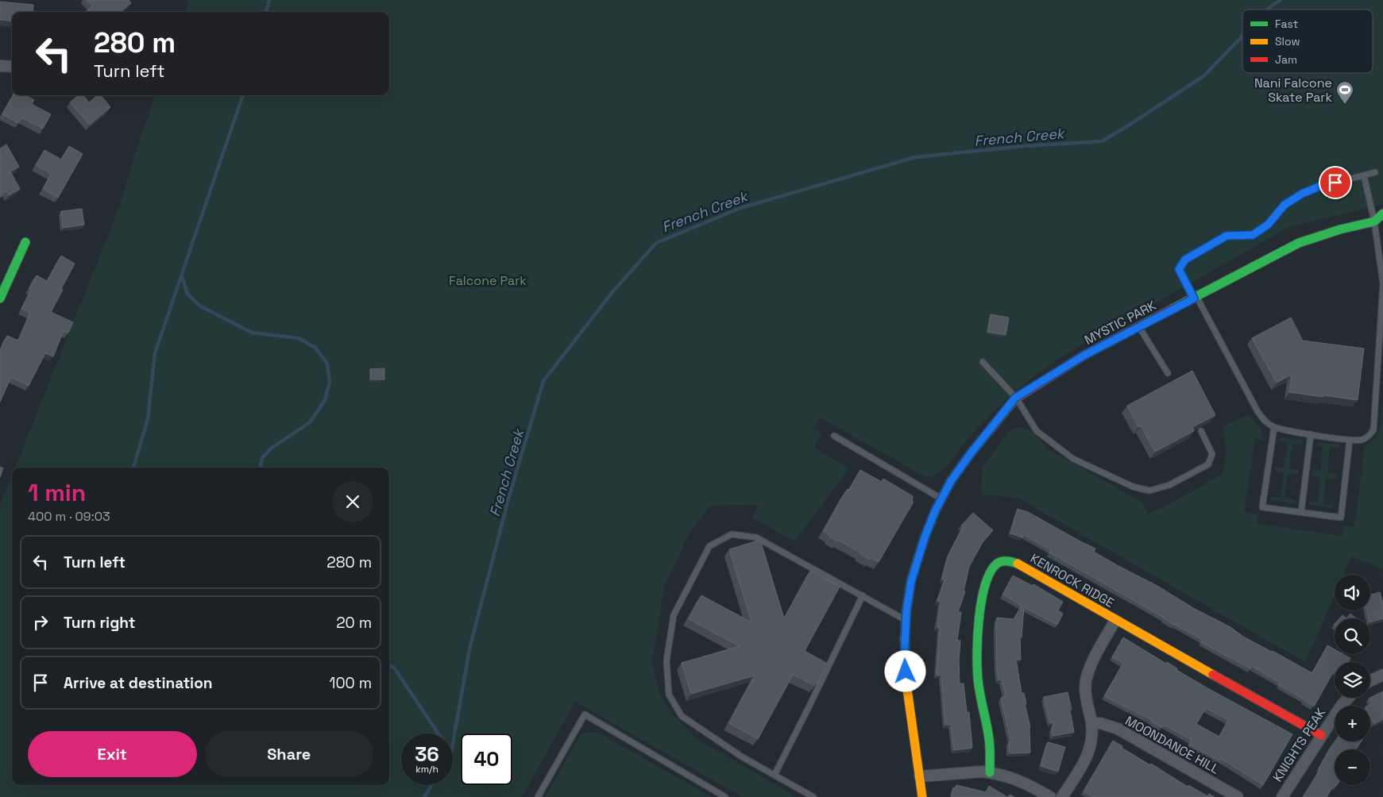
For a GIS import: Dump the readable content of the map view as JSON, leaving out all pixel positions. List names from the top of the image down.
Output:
{
  "streets": {
    "street": [
      "MYSTIC PARK",
      "KENROCK RIDGE",
      "MOONDANCE HILL",
      "KNIGHTS PEAK"
    ]
  },
  "crossings": [
    ["KENROCK RIDGE", "KNIGHTS PEAK"]
  ],
  "water": ["French Creek"],
  "parks": ["Falcone Park"],
  "places": {
    "sports": ["Nani Falcone Skate Park"]
  },
  "legend": ["Fast", "Slow", "Jam"],
  "page": {
    "turn": ["280 m", "Turn left"],
    "heading": ["1 min", "400 m · 09:03"],
    "list": [
      {
        "name": "Turn left",
        "value": "280 m"
      },
      {
        "name": "Turn right",
        "value": "20 m"
      },
      {
        "name": "Arrive at destination",
        "value": "100 m"
      }
    ],
    "map_buttons": ["+", "−"],
    "buttons": ["Exit", "Share"],
    "speed": "36 km/h",
    "limit": "40"
  }
}
